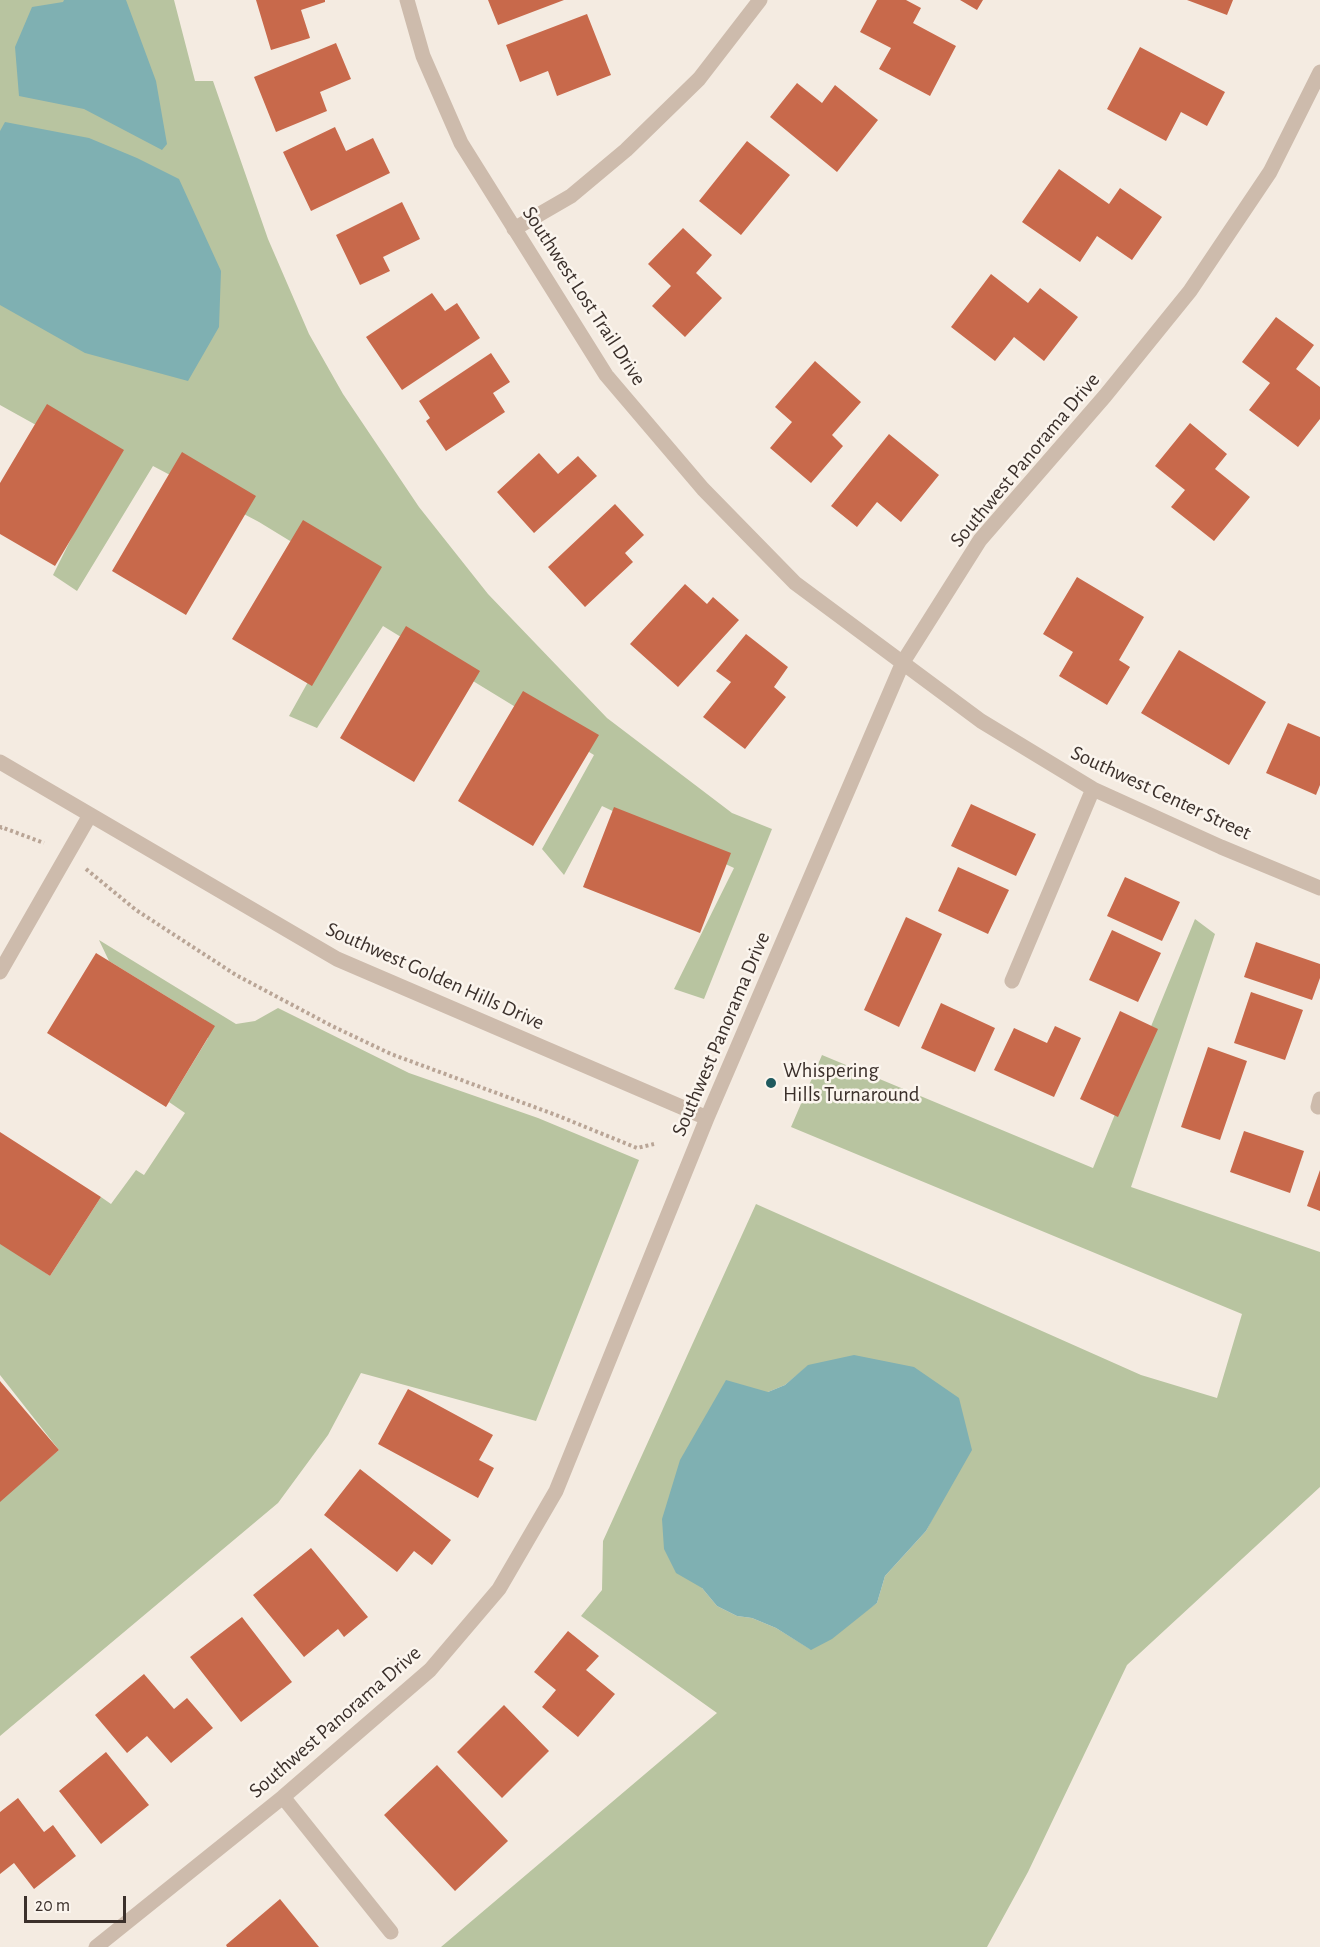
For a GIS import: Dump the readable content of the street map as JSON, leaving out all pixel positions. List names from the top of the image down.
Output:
{
  "streets": {
    "street": [
      "Southwest Lost Trail Drive",
      "Southwest Panorama Drive",
      "Southwest Center Street",
      "Southwest Golden Hills Drive"
    ]
  },
  "crossings": [
    ["Southwest Lost Trail Drive", "Southwest Panorama Drive"],
    ["Southwest Lost Trail Drive", "Southwest Center Street"],
    ["Southwest Panorama Drive", "Southwest Center Street"],
    ["Southwest Panorama Drive", "Southwest Golden Hills Drive"]
  ],
  "places": ["Whispering Hills Turnaround"],
  "scale_bar": "20 m"
}
